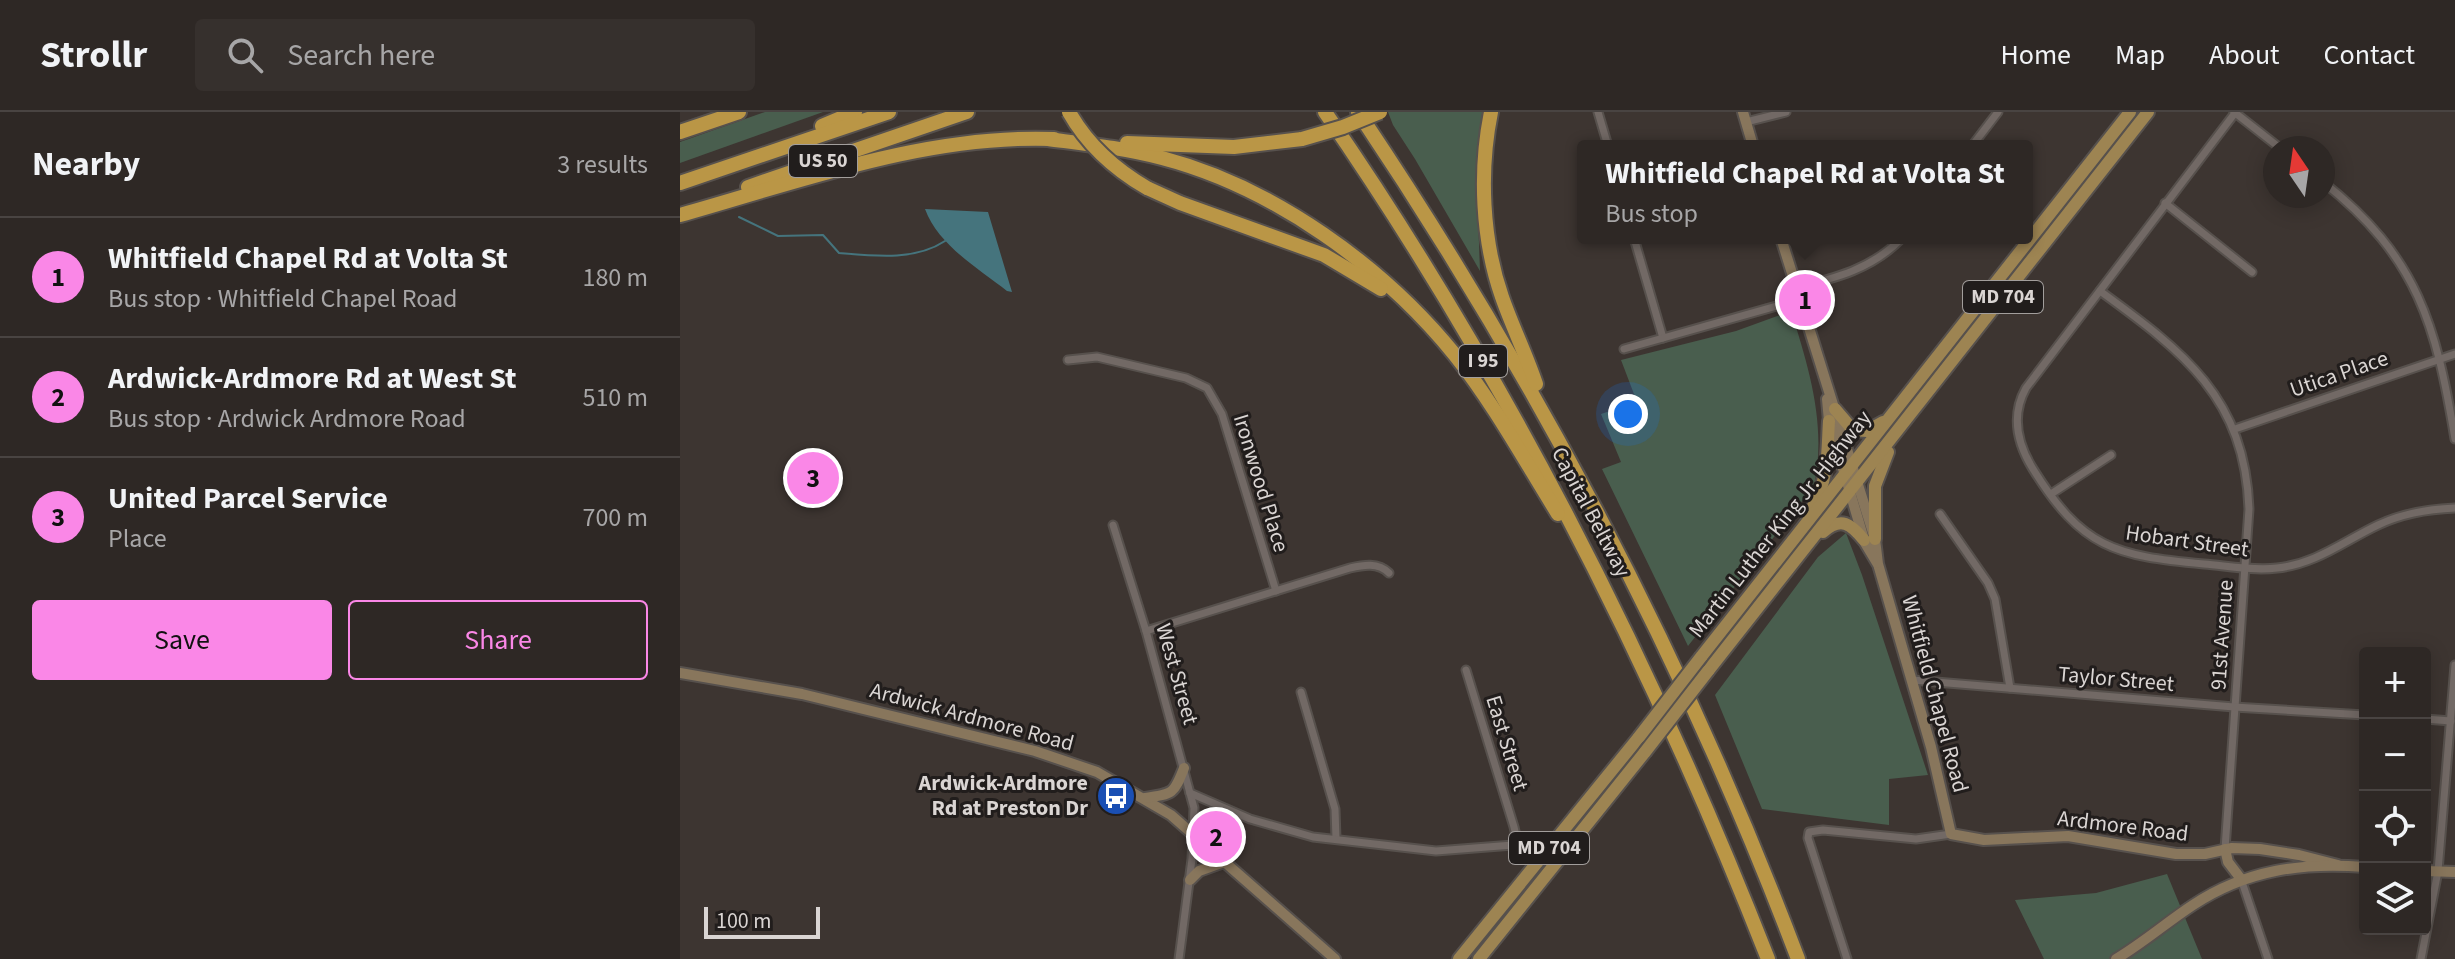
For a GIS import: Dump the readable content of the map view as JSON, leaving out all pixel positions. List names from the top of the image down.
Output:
{
  "streets": {
    "highway": ["US 50", "I 95", "Capital Beltway"],
    "main road": ["MD 704", "Martin Luther King Jr. Highway"],
    "street": [
      "Utica Place",
      "Ironwood Place",
      "Hobart Street",
      "91st Avenue",
      "West Street",
      "Taylor Street",
      "Whitfield Chapel Road",
      "Ardwick Ardmore Road",
      "East Street",
      "Ardmore Road"
    ]
  },
  "crossings": [
    ["Utica Place", "91st Avenue"],
    ["Martin Luther King Jr. Highway", "Whitfield Chapel Road"],
    ["Hobart Street", "91st Avenue"],
    ["91st Avenue", "Taylor Street"],
    ["91st Avenue", "Ardmore Road"],
    ["West Street", "Ardwick Ardmore Road"],
    ["Taylor Street", "Whitfield Chapel Road"],
    ["Whitfield Chapel Road", "Ardmore Road"]
  ],
  "places": {
    "bus stop": ["Ardwick-Ardmore Rd at Preston Dr"]
  },
  "scale_bar": "100 m",
  "north": "top",
  "page": {
    "header": "Strollr",
    "search": "Search here",
    "nav": [
      "Home",
      "Map",
      "About",
      "Contact"
    ],
    "heading": ["Nearby", "3 results"],
    "popup": ["Whitfield Chapel Rd at Volta St", "Bus stop"],
    "list": [
      {
        "mark": "1",
        "name": "Whitfield Chapel Rd at Volta St",
        "note": "Bus stop · Whitfield Chapel Road",
        "value": "180 m"
      },
      {
        "mark": "2",
        "name": "Ardwick-Ardmore Rd at West St",
        "note": "Bus stop · Ardwick Ardmore Road",
        "value": "510 m"
      },
      {
        "mark": "3",
        "name": "United Parcel Service",
        "note": "Place",
        "value": "700 m"
      }
    ],
    "pins": ["1", "3", "2"],
    "buttons": ["Save", "Share"],
    "map_buttons": ["+", "−"],
    "scale": "100 m"
  }
}
